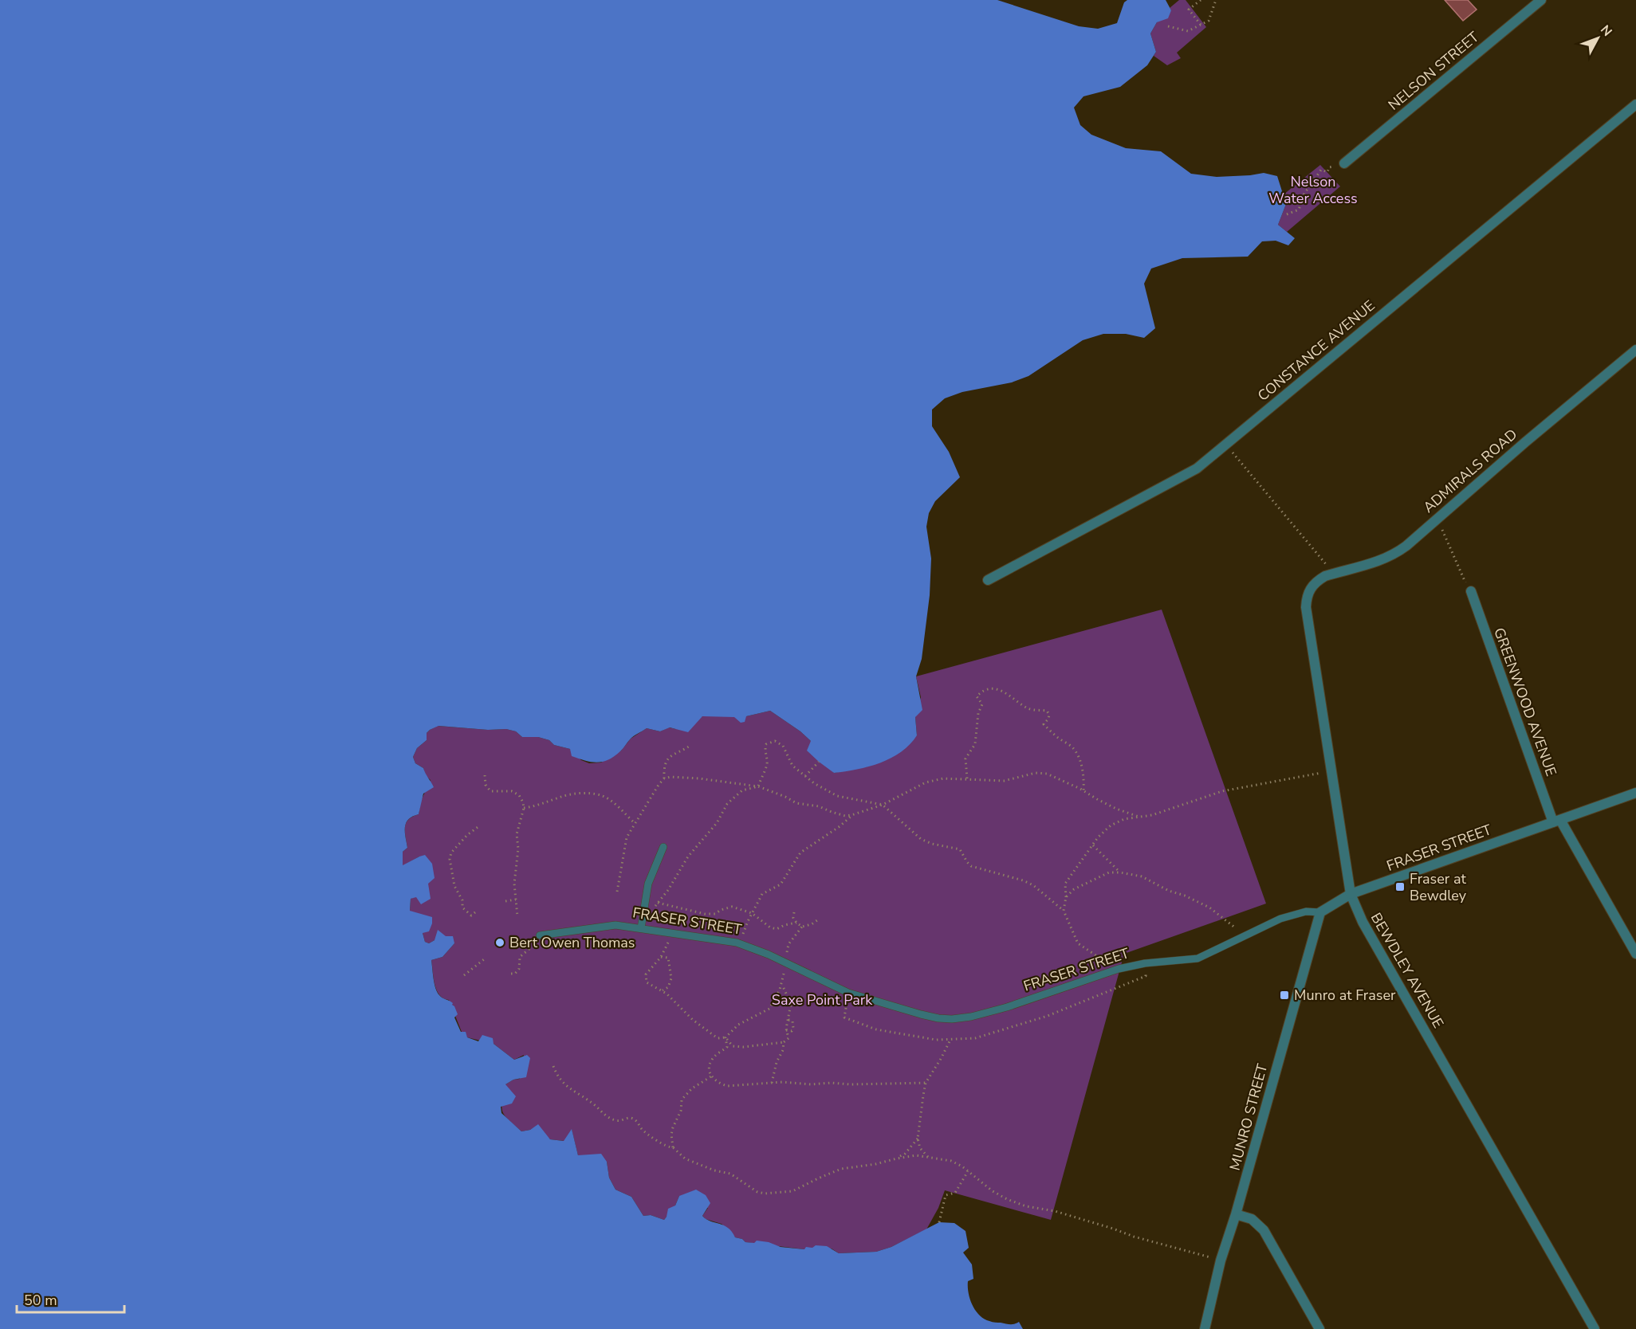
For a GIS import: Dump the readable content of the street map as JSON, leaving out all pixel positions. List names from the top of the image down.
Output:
{
  "streets": {
    "street": [
      "NELSON STREET",
      "CONSTANCE AVENUE",
      "ADMIRALS ROAD",
      "GREENWOOD AVENUE",
      "FRASER STREET",
      "BEWDLEY AVENUE",
      "MUNRO STREET"
    ]
  },
  "crossings": [
    ["ADMIRALS ROAD", "BEWDLEY AVENUE"],
    ["GREENWOOD AVENUE", "FRASER STREET"],
    ["FRASER STREET", "BEWDLEY AVENUE"],
    ["FRASER STREET", "MUNRO STREET"]
  ],
  "parks": ["Nelson Water Access", "Saxe Point Park"],
  "places": {
    "transit": ["Fraser at Bewdley", "Munro at Fraser"],
    "other": ["Bert Owen Thomas"]
  },
  "scale_bar": "50 m",
  "north": "top right"
}
